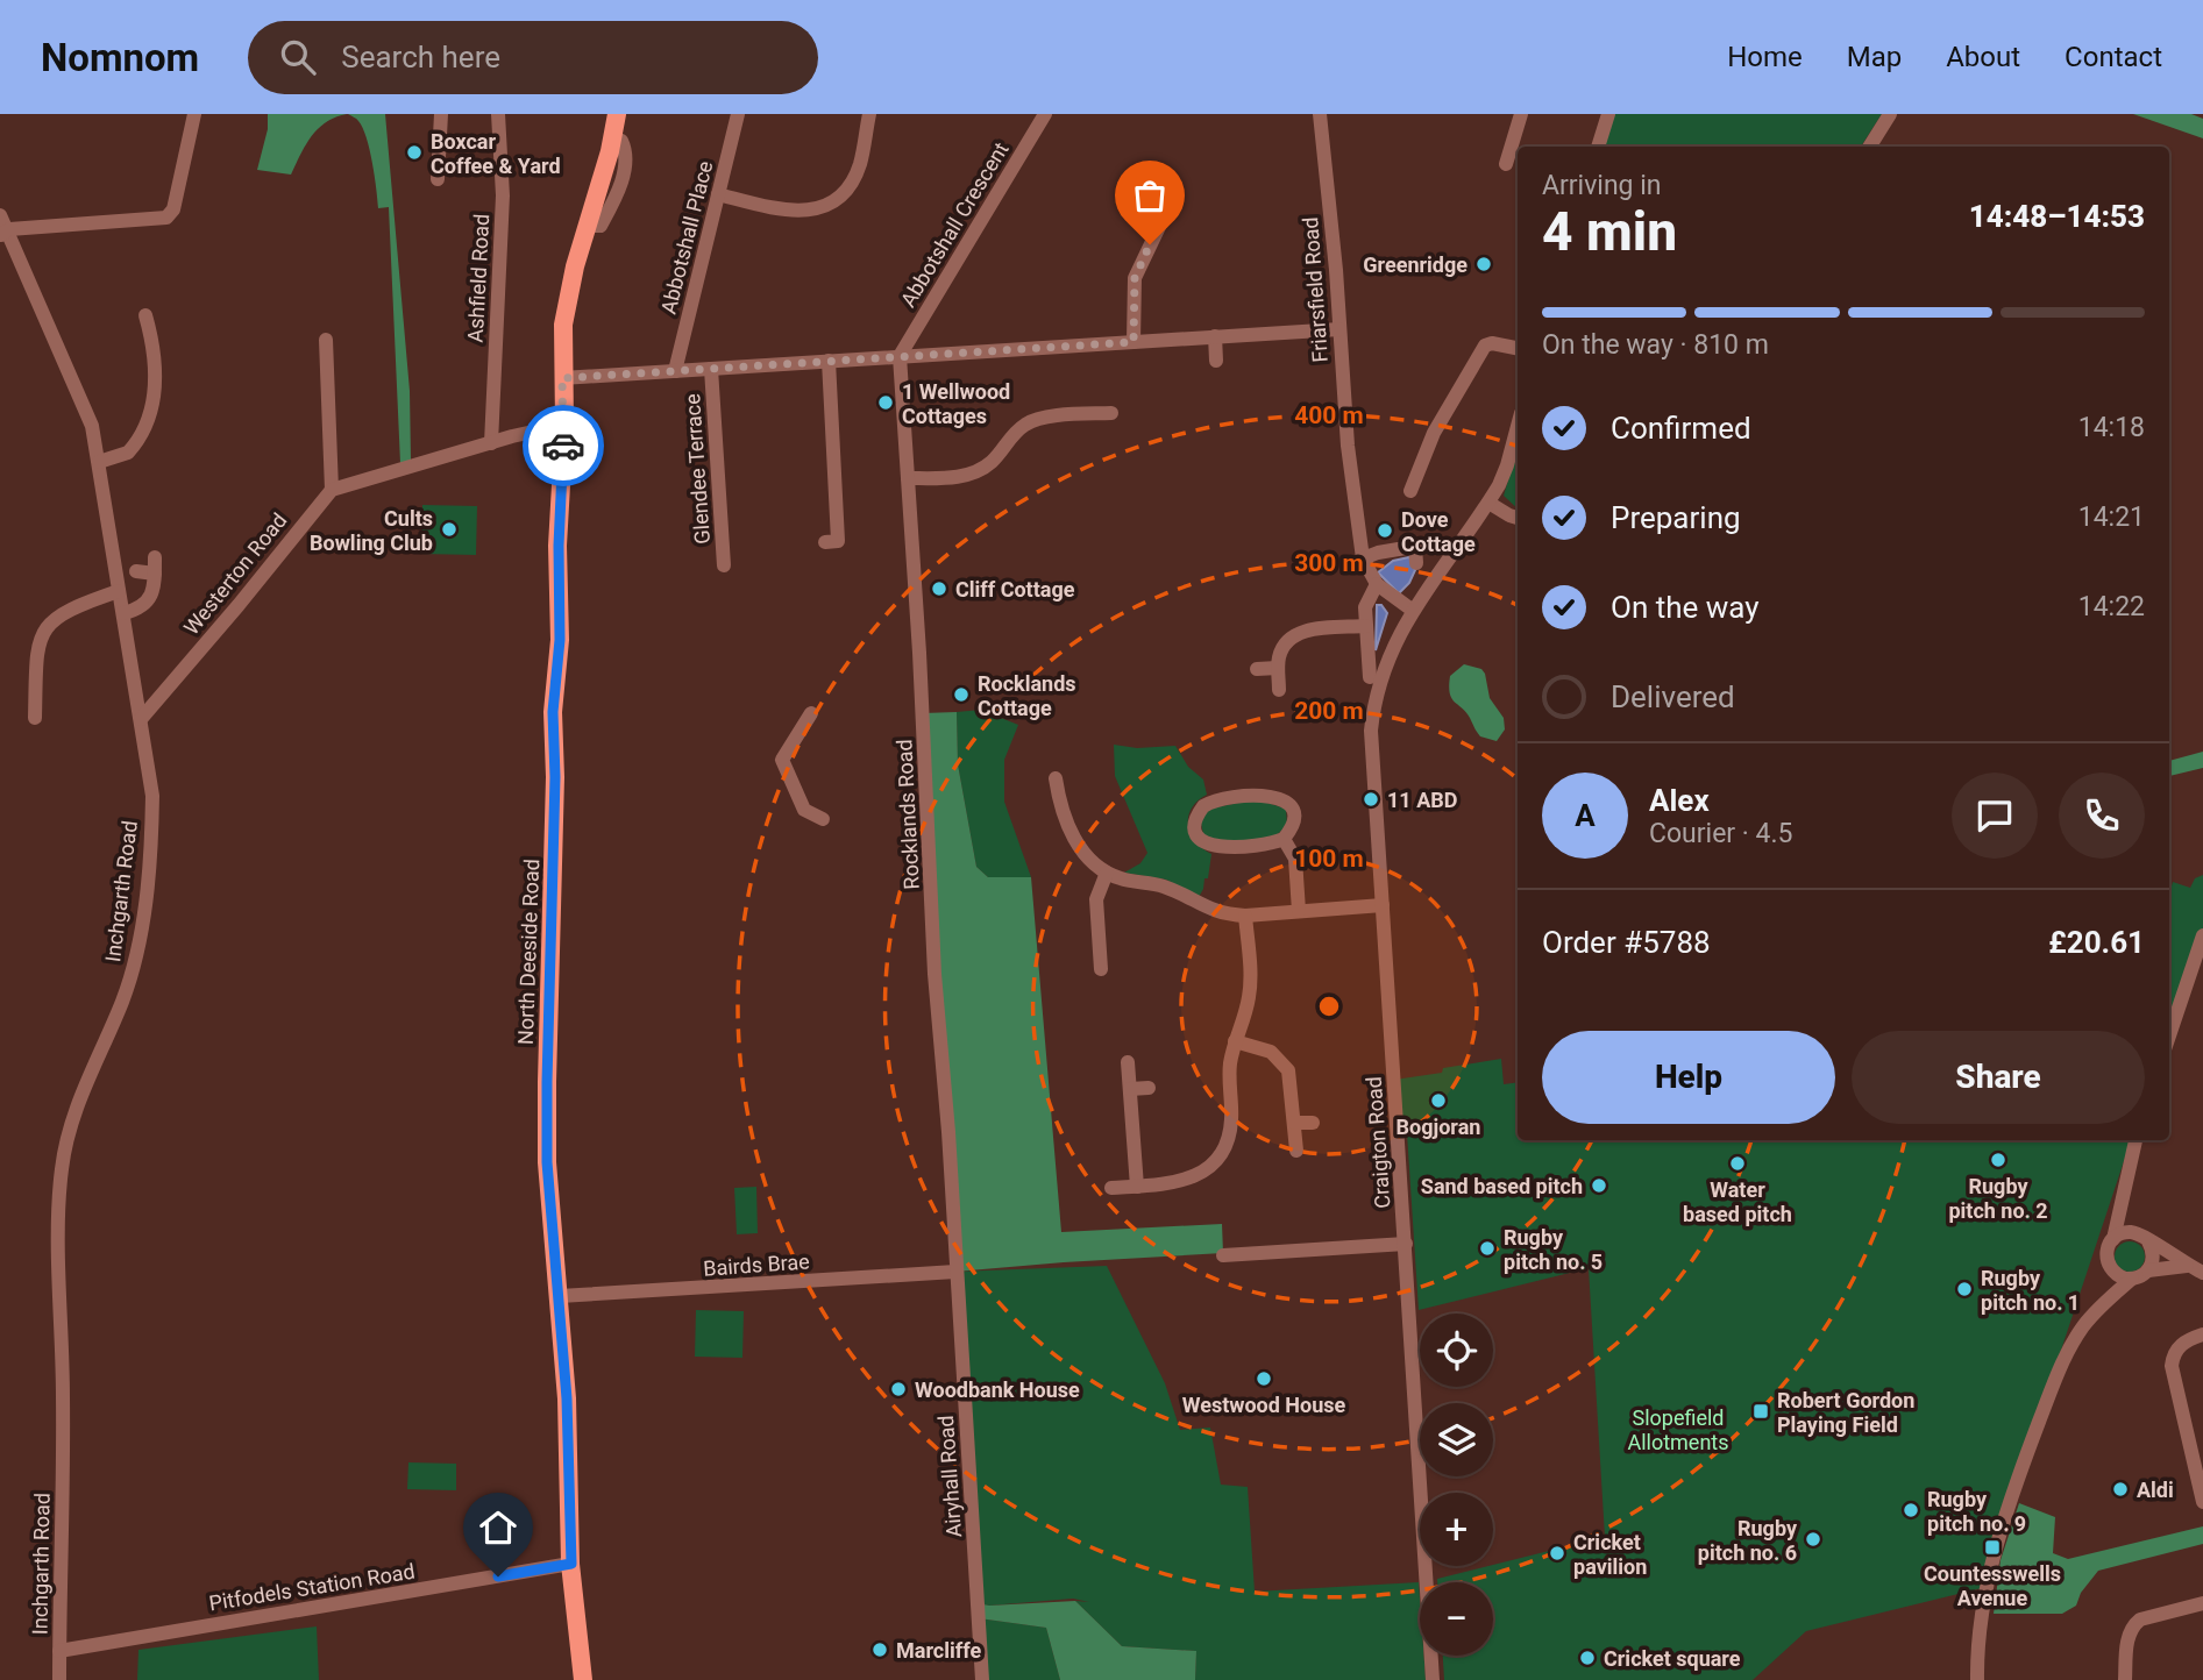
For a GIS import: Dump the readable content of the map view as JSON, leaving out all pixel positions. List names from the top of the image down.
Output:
{
  "streets": {
    "main road": ["North Deeside Road"],
    "street": [
      "Abbotshall Crescent",
      "Abbotshall Place",
      "Ashfield Road",
      "Friarsfield Road",
      "Glendee Terrace",
      "Westerton Road",
      "Rocklands Road",
      "Inchgarth Road",
      "Craigton Road",
      "Bairds Brae",
      "Airyhall Road",
      "Pitfodels Station Road"
    ]
  },
  "crossings": [
    ["Abbotshall Crescent", "Rocklands Road"],
    ["Westerton Road", "Inchgarth Road"],
    ["Rocklands Road", "Bairds Brae"],
    ["Rocklands Road", "Airyhall Road"],
    ["Inchgarth Road", "Pitfodels Station Road"],
    ["North Deeside Road", "Bairds Brae"],
    ["North Deeside Road", "Pitfodels Station Road"],
    ["Bairds Brae", "Airyhall Road"]
  ],
  "parks": ["Slopefield Allotments"],
  "places": {
    "other": [
      "Boxcar Coffee & Yard",
      "Greenridge",
      "1 Wellwood Cottages",
      "Cults Bowling Club",
      "Dove Cottage",
      "Cliff Cottage",
      "Rocklands Cottage",
      "11 ABD",
      "Bogjoran",
      "Rugby pitch no. 2",
      "Water based pitch",
      "Sand based pitch",
      "Rugby pitch no. 5",
      "Rugby pitch no. 1",
      "Westwood House",
      "Woodbank House",
      "Aldi",
      "Rugby pitch no. 9",
      "Rugby pitch no. 6",
      "Cricket pavilion",
      "Marcliffe",
      "Cricket square"
    ],
    "transit": ["Robert Gordon Playing Field", "Countesswells Avenue"]
  },
  "page": {
    "header": "Nomnom",
    "search": "Search here",
    "nav": [
      "Home",
      "Map",
      "About",
      "Contact"
    ],
    "heading": ["4 min", "Arriving in", "14:48–14:53"],
    "panel": [
      "Alex",
      "Courier · 4.5",
      "Order #5788",
      "£20.61"
    ],
    "bar": "On the way · 810 m",
    "list": [
      ["Confirmed", "14:18"],
      ["Preparing", "14:21"],
      ["On the way", "14:22"],
      "Delivered"
    ],
    "round": "A",
    "buttons": ["Help", "Share"],
    "map_buttons": ["+", "−"]
  },
  "rings": [
    "400 m",
    "300 m",
    "200 m",
    "100 m"
  ]
}
